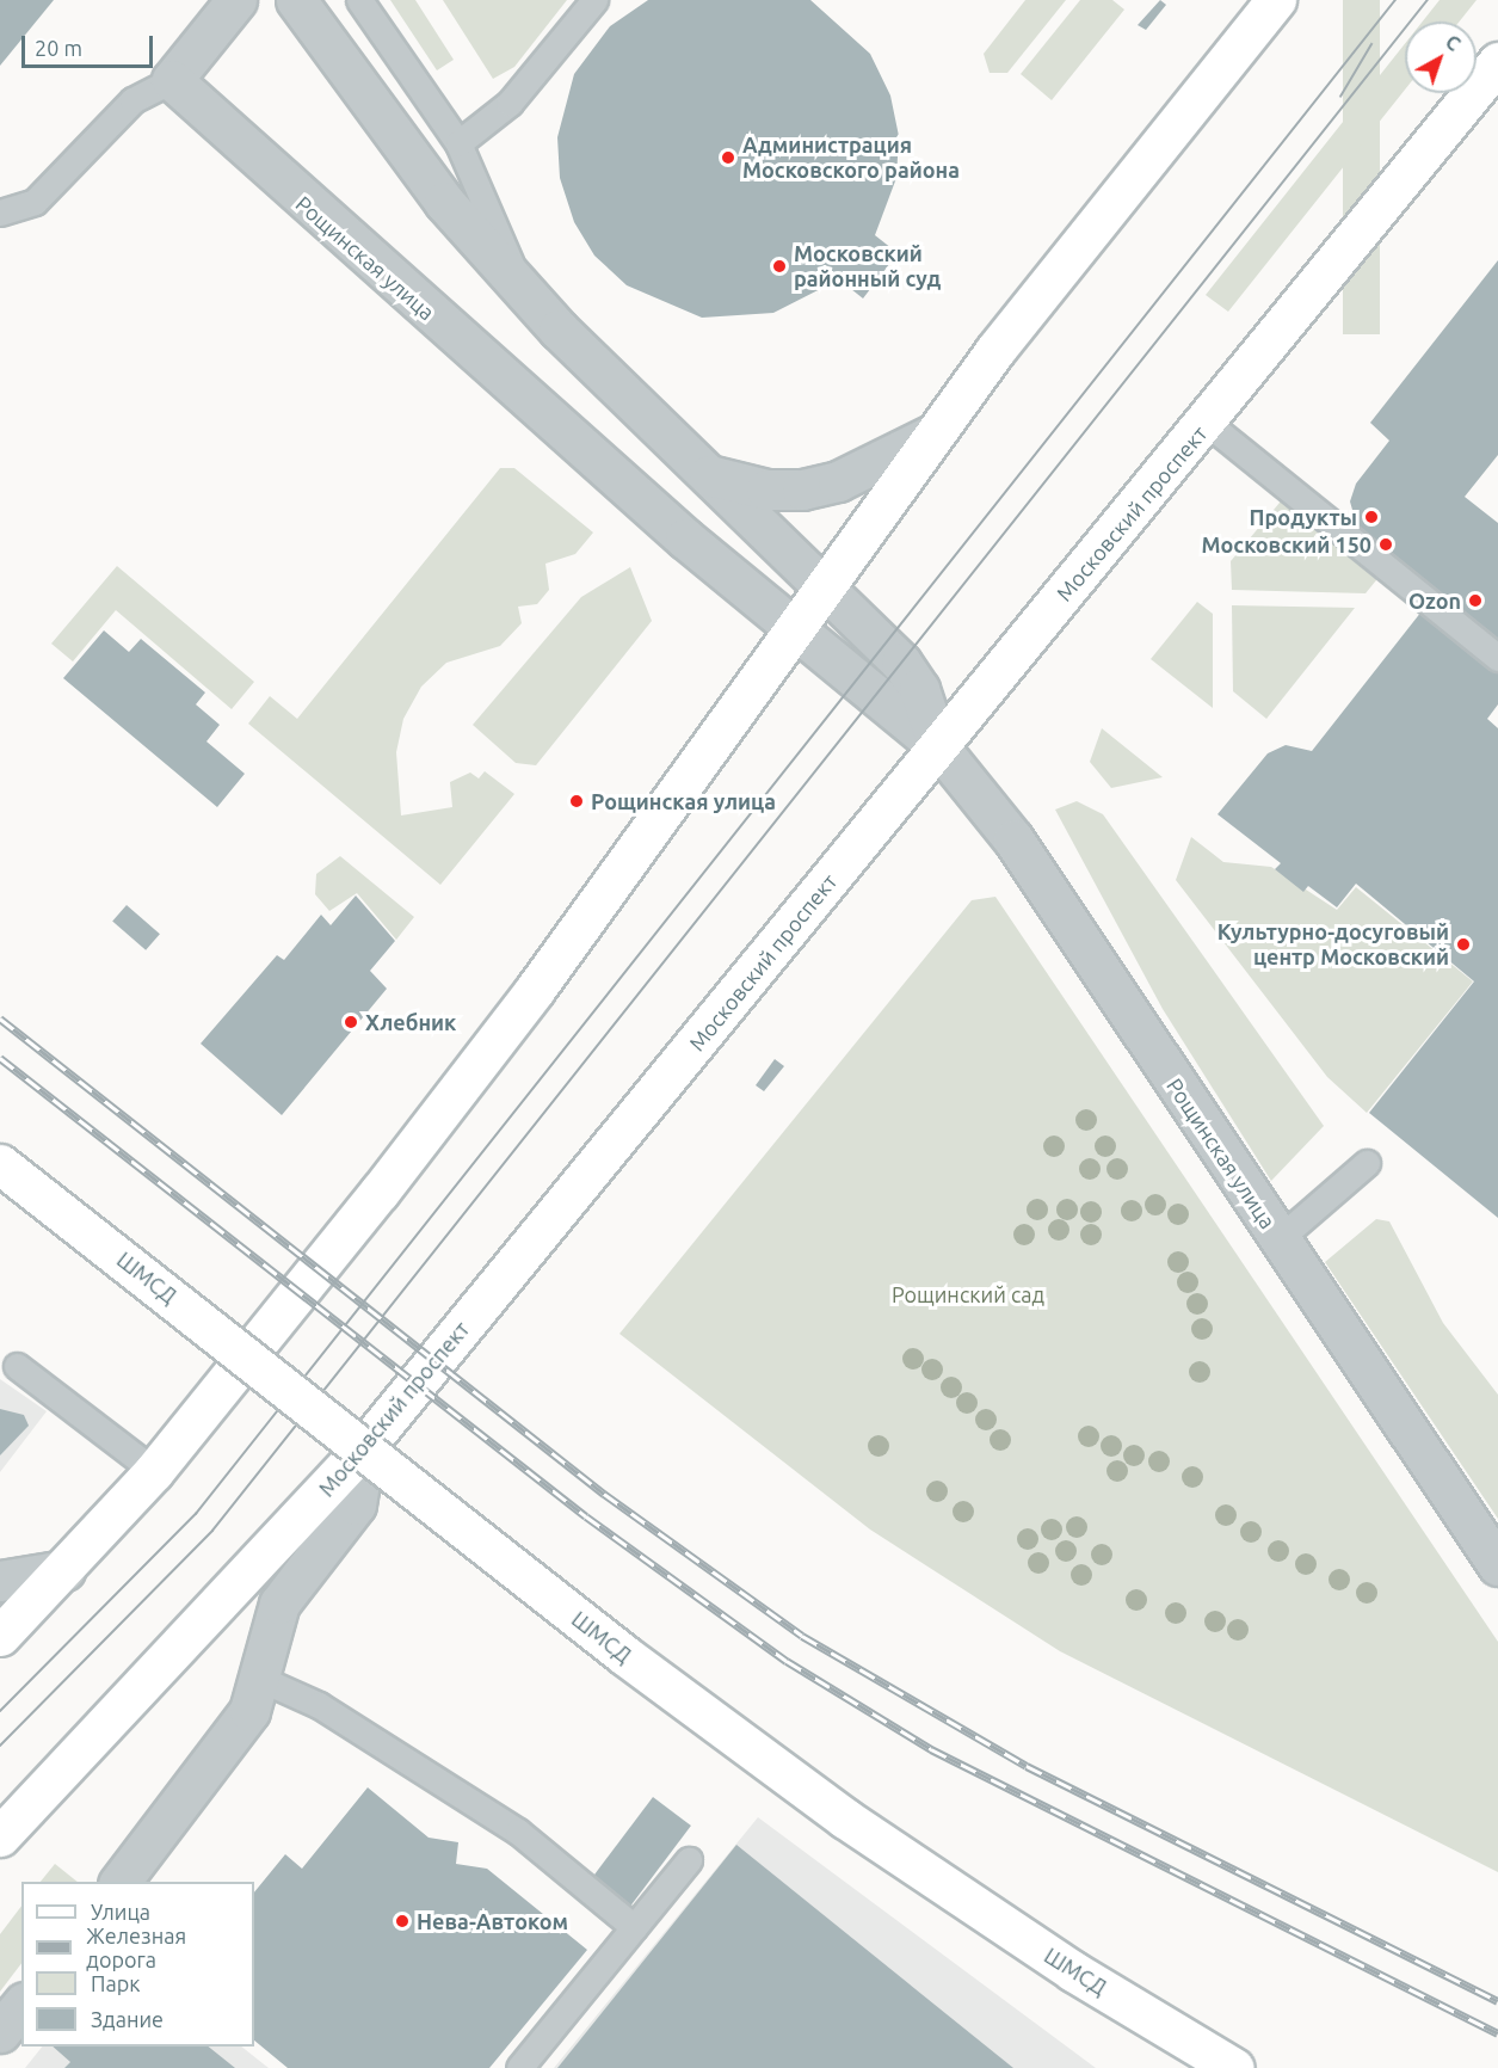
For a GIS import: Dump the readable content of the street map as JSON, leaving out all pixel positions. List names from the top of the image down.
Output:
{
  "streets": {
    "main road": ["Московский проспект", "ШМСД"],
    "street": ["Рощинская улица"]
  },
  "crossings": [
    ["Рощинская улица", "Московский проспект"]
  ],
  "parks": ["Рощинский сад"],
  "places": [
    "Администрация Московского района",
    "Московский районный суд",
    "Продукты",
    "Московский 150",
    "Ozon",
    "Рощинская улица",
    "Культурно-досуговый центр Московский",
    "Хлебник",
    "Нева-Автоком"
  ],
  "legend": [
    "Улица",
    "Железная дорога",
    "Парк",
    "Здание"
  ],
  "scale_bar": "20 m",
  "north": "top right"
}
